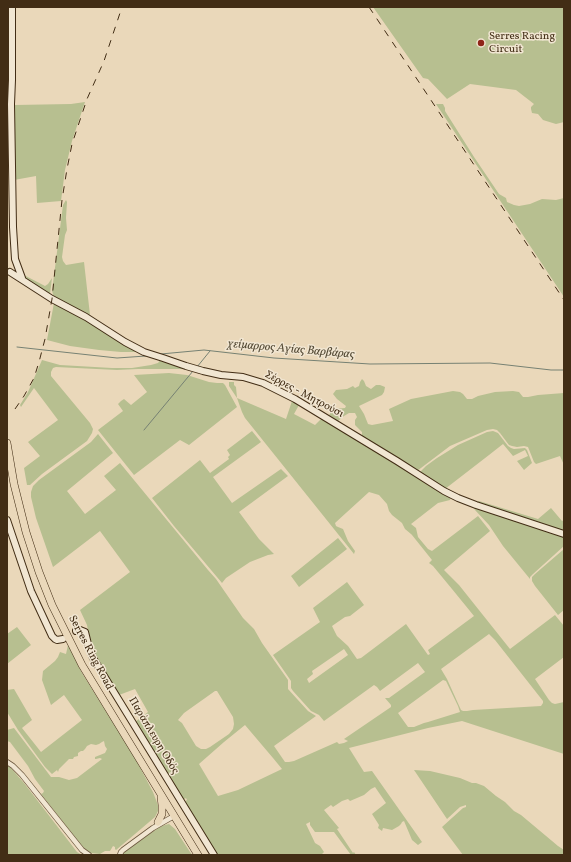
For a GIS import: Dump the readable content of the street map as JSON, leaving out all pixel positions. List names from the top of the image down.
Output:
{
  "streets": {
    "main road": ["Serres Ring Road"],
    "street": ["Σέρρες - Μητρούσι", "Παράπλευρη Οδός"]
  },
  "water": ["χείμαρρος Αγίας Βαρβάρας"],
  "places": ["Serres Racing Circuit"]
}
